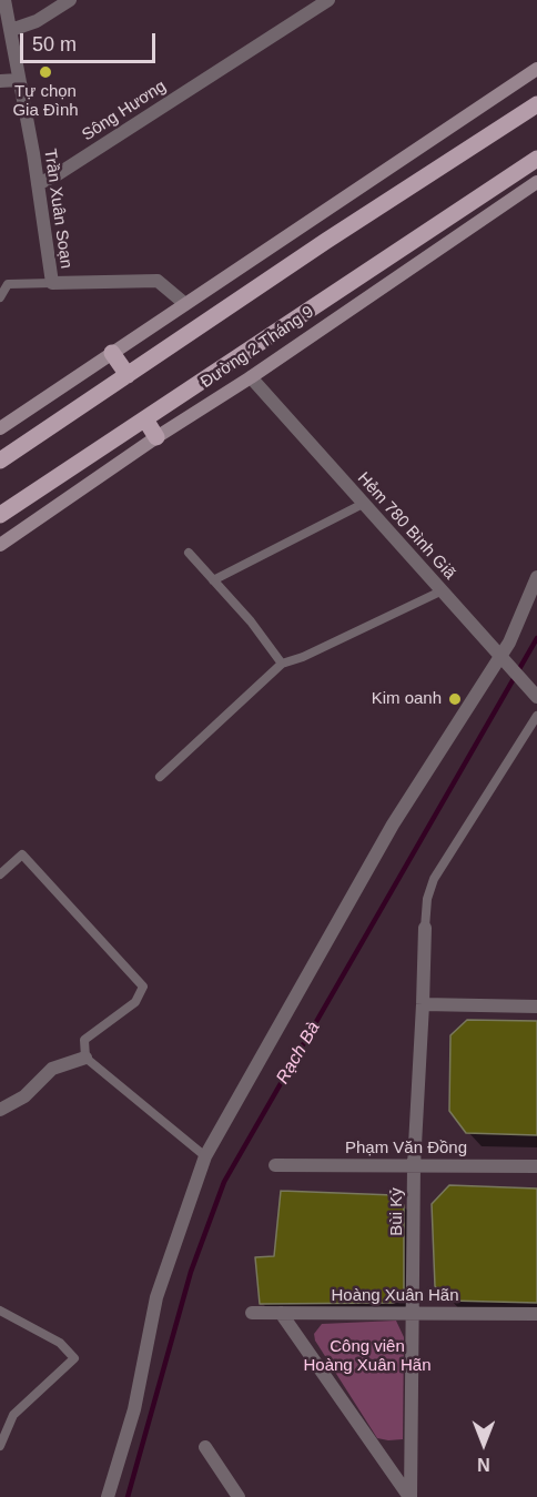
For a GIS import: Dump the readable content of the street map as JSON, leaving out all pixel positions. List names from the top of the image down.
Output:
{
  "streets": {
    "main road": ["Đường 2 Tháng 9"],
    "street": [
      "Sông Hương",
      "Trần Xuân Soạn",
      "Hẻm 780 Bình Giã",
      "Phạm Văn Đồng",
      "Bùi Kỷ",
      "Hoàng Xuân Hãn"
    ]
  },
  "crossings": [
    ["Sông Hương", "Trần Xuân Soạn"],
    ["Đường 2 Tháng 9", "Hẻm 780 Bình Giã"],
    ["Phạm Văn Đồng", "Bùi Kỷ"],
    ["Bùi Kỷ", "Hoàng Xuân Hãn"]
  ],
  "water": ["Rạch Bà"],
  "parks": ["Công viên Hoàng Xuân Hãn"],
  "places": ["Tự chọn Gia Đình", "Kim oanh"],
  "scale_bar": "50 m",
  "north": "bottom"
}
